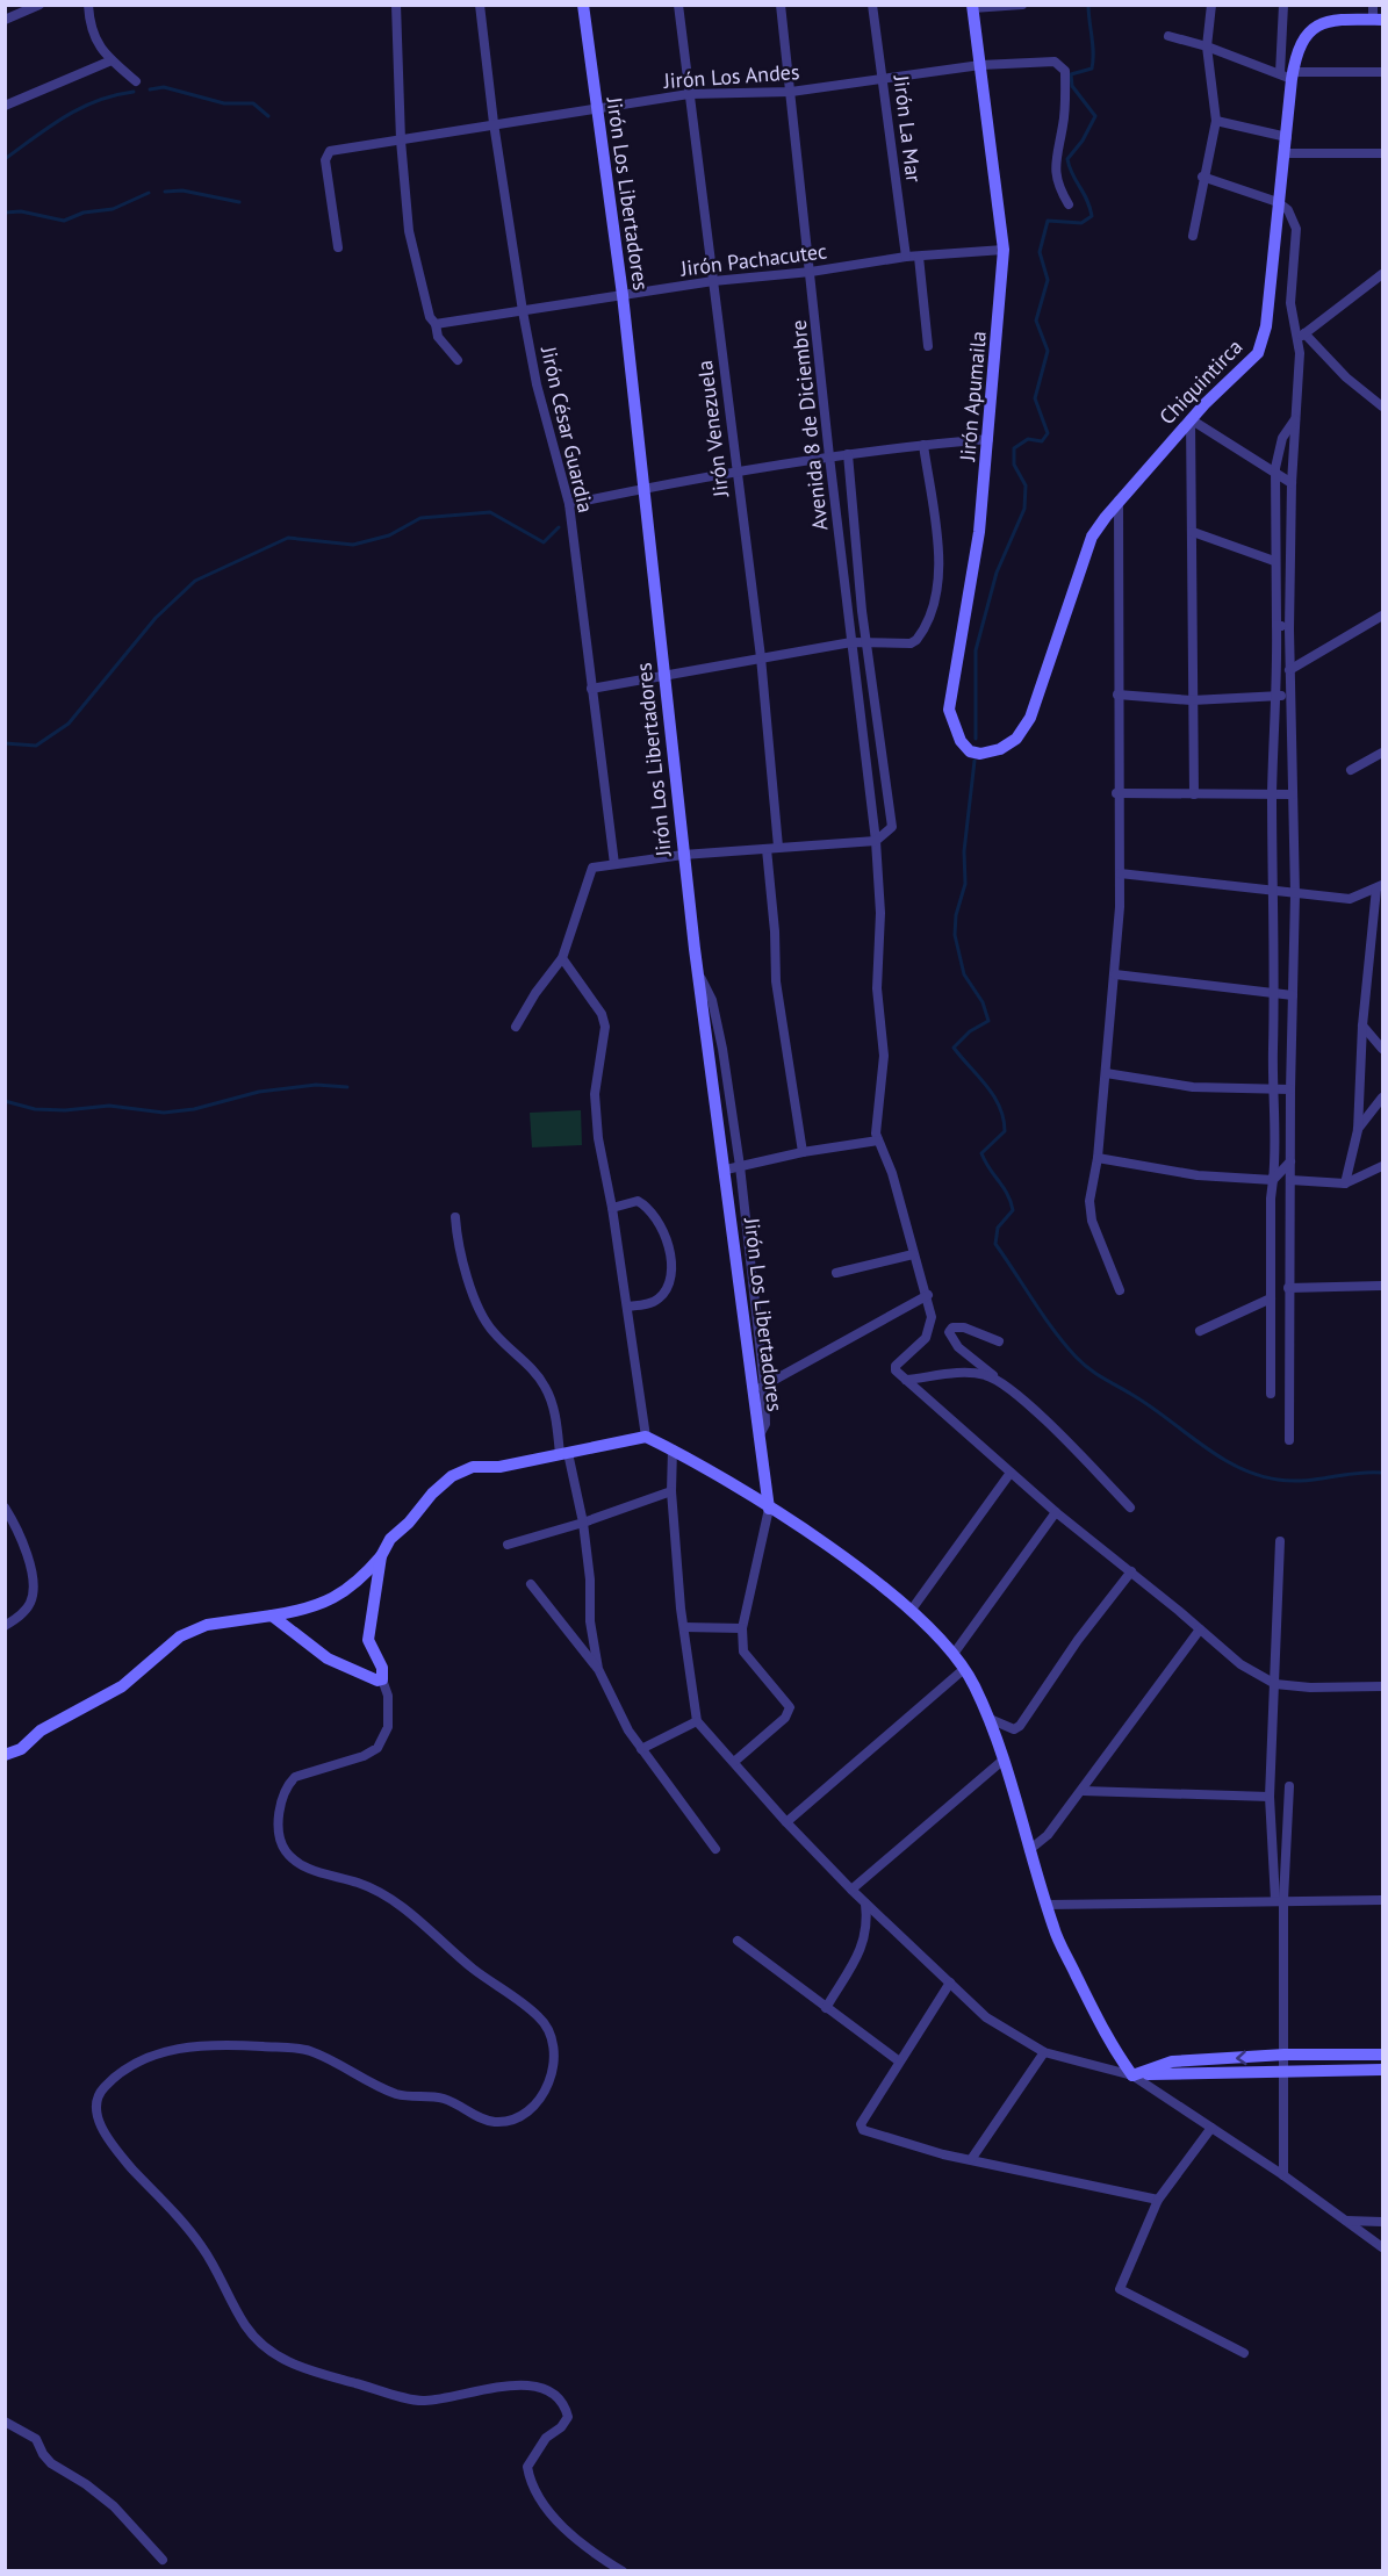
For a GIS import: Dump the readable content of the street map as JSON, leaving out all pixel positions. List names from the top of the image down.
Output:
{
  "streets": {
    "street": [
      "Jirón Los Andes",
      "Jirón La Mar",
      "Jirón Los Libertadores",
      "Jirón Pachacutec",
      "Chiquintirca",
      "Jirón Apumaila",
      "Avenida 8 de Diciembre",
      "Jirón Venezuela",
      "Jirón César Guardia"
    ]
  },
  "crossings": [
    ["Jirón Los Andes", "Jirón La Mar"],
    ["Jirón Los Andes", "Jirón Los Libertadores"],
    ["Jirón Los Andes", "Jirón Apumaila"],
    ["Jirón Los Andes", "Avenida 8 de Diciembre"],
    ["Jirón Los Andes", "Jirón Venezuela"],
    ["Jirón Los Andes", "Jirón César Guardia"],
    ["Jirón La Mar", "Jirón Pachacutec"],
    ["Jirón Los Libertadores", "Jirón Pachacutec"],
    ["Jirón Pachacutec", "Jirón Apumaila"],
    ["Jirón Pachacutec", "Avenida 8 de Diciembre"],
    ["Jirón Pachacutec", "Jirón Venezuela"],
    ["Jirón Pachacutec", "Jirón César Guardia"],
    ["Chiquintirca", "Jirón Apumaila"]
  ]
}
